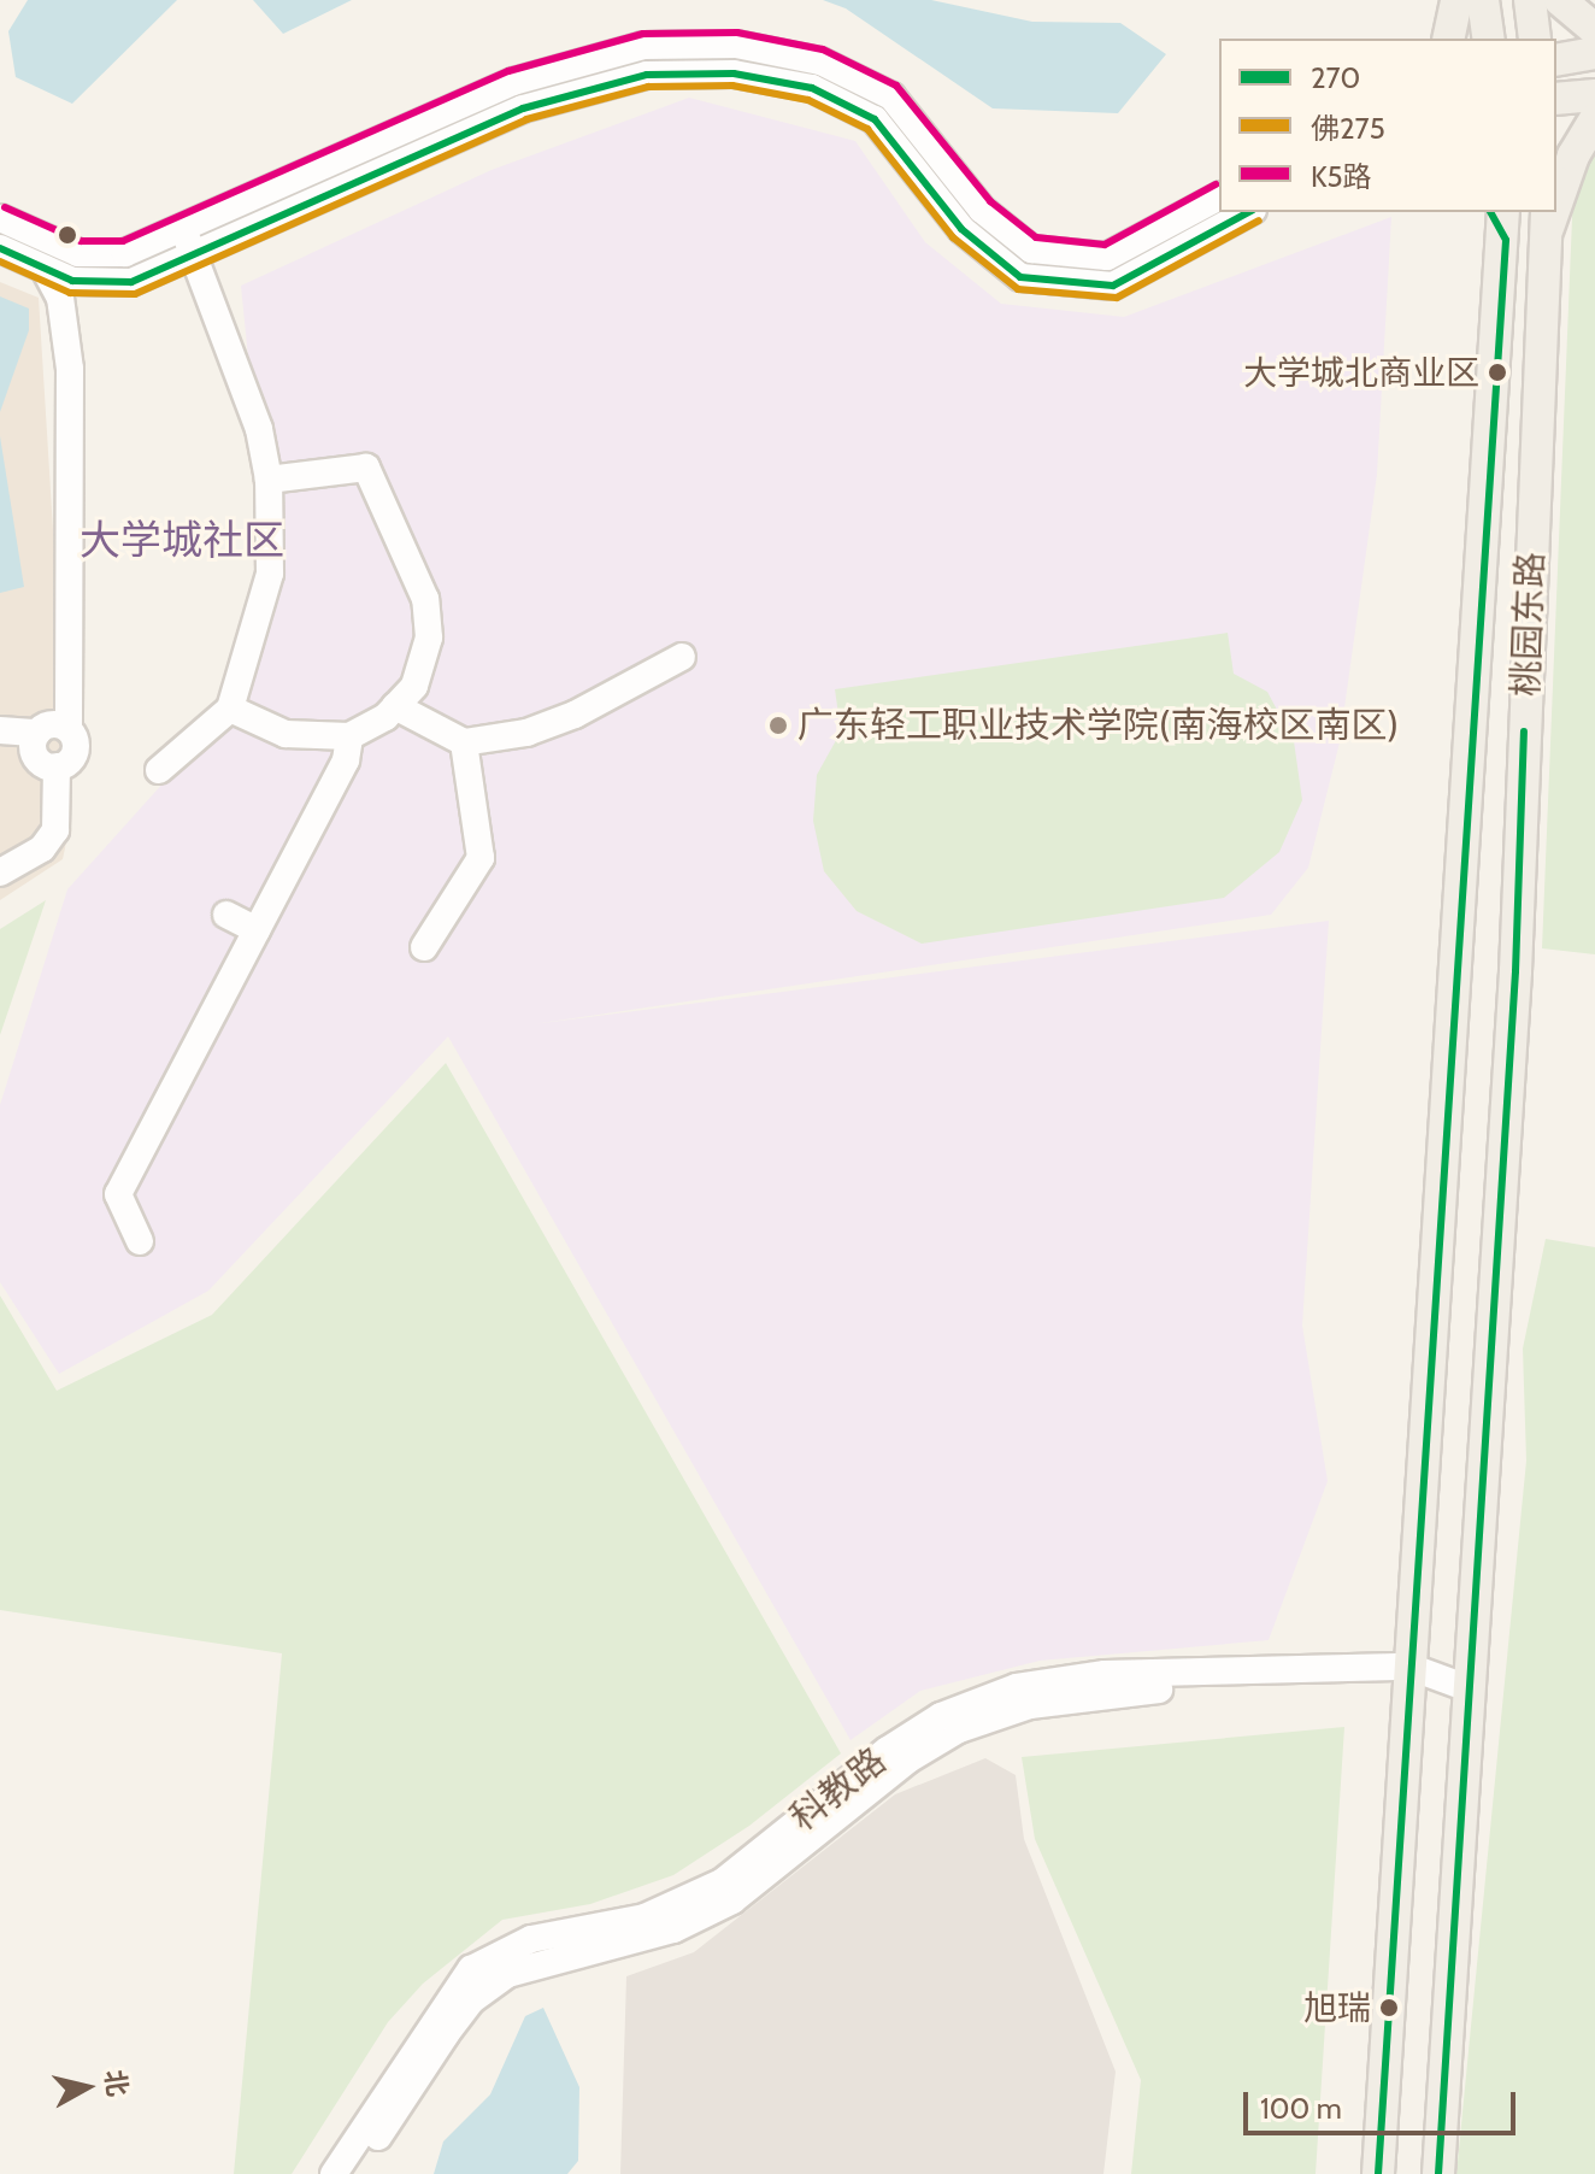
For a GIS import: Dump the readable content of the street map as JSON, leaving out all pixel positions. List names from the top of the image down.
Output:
{
  "streets": {
    "main road": ["桃园东路"],
    "street": ["科教路"]
  },
  "crossings": [
    ["桃园东路", "科教路"]
  ],
  "districts": ["大学城社区"],
  "places": ["大学城北商业区", "广东轻工职业技术学院(南海校区南区)", "旭瑞"],
  "lines": ["transit line K5路", "transit line 270", "transit line 佛275"],
  "legend": ["270", "佛275", "K5路"],
  "scale_bar": "100 m",
  "north": "right"
}
